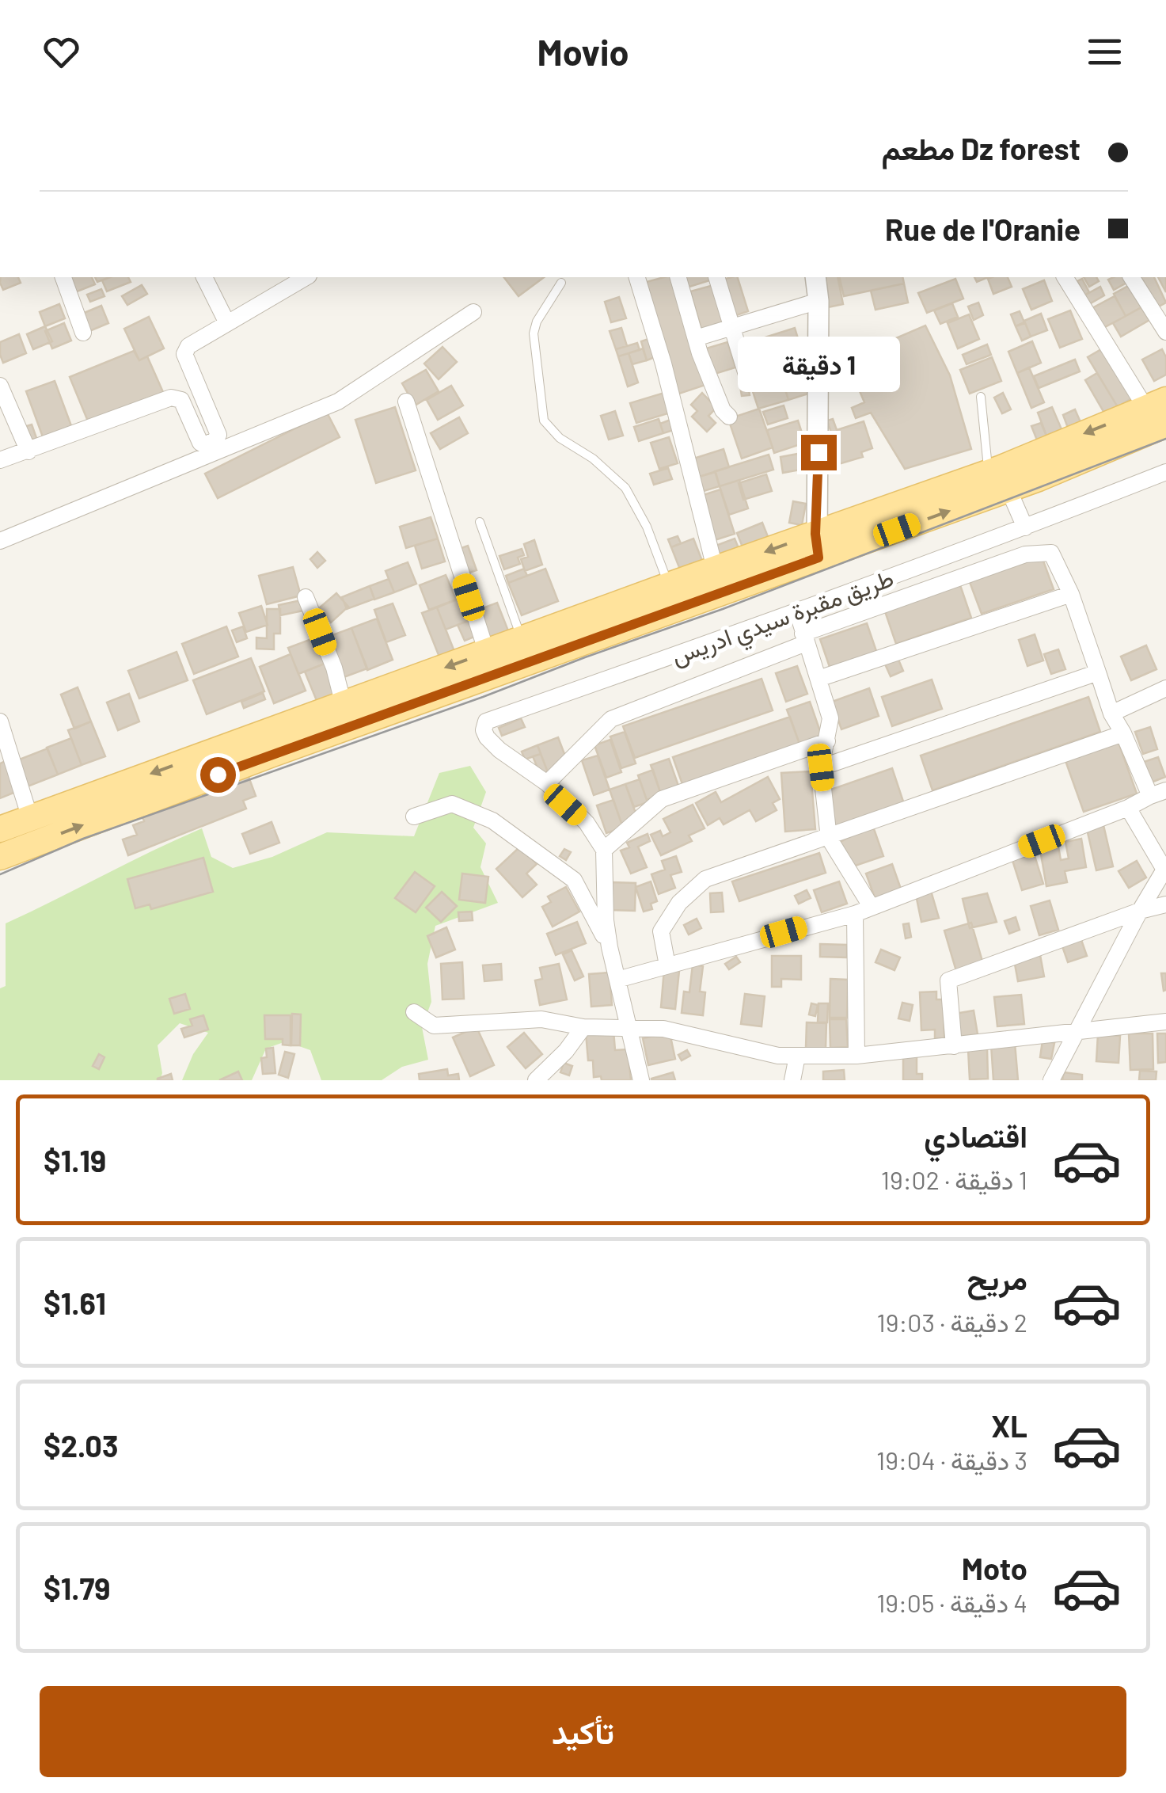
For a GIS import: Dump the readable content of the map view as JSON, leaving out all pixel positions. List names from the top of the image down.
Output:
{
  "streets": {
    "street": ["طريق مقبرة سيدي ادريس"]
  },
  "page": {
    "header": "Movio",
    "banner": ["Dz forest مطعم", "Rue de l'Oranie"],
    "bubble": "1 دقيقة",
    "list": [
      {
        "name": "اقتصادي",
        "note": "1 دقيقة · 19:02",
        "value": "$1.19"
      },
      {
        "name": "مريح",
        "note": "2 دقيقة · 19:03",
        "value": "$1.61"
      },
      {
        "name": "XL",
        "note": "3 دقيقة · 19:04",
        "value": "$2.03"
      },
      {
        "name": "Moto",
        "note": "4 دقيقة · 19:05",
        "value": "$1.79"
      }
    ],
    "buttons": "تأكيد"
  }
}
